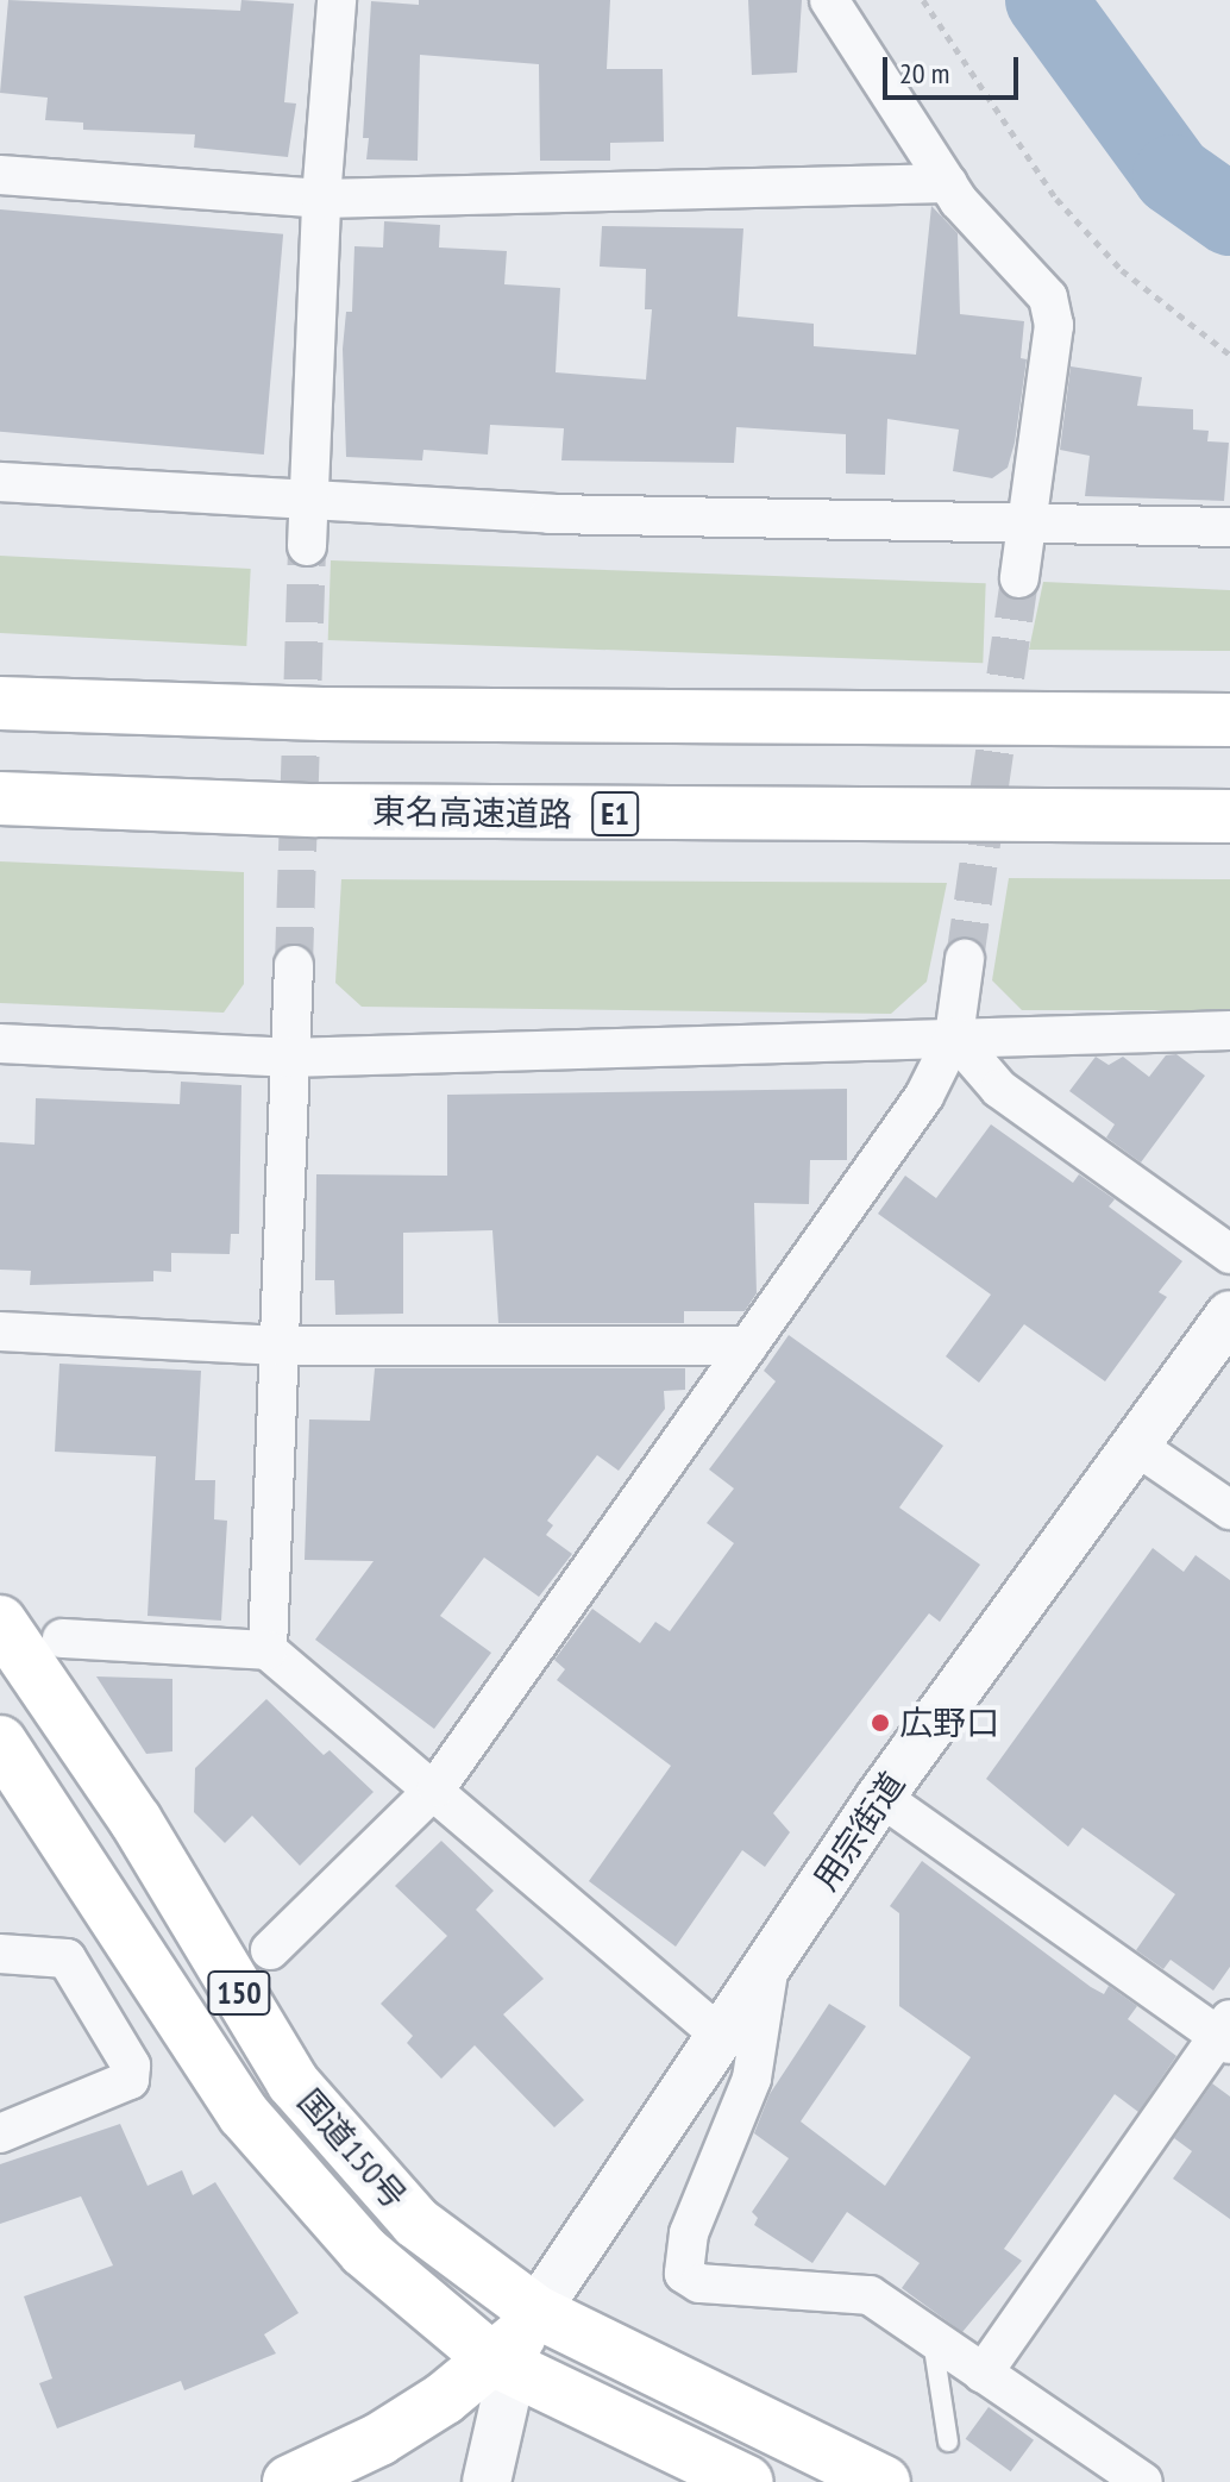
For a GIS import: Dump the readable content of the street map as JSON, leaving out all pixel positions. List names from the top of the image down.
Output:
{
  "streets": {
    "main road": [
      "東名高速道路",
      "E1",
      "用宗街道",
      "150",
      "国道150号"
    ]
  },
  "crossings": [
    ["用宗街道", "国道150号"]
  ],
  "places": ["広野口"],
  "scale_bar": "20 m"
}
